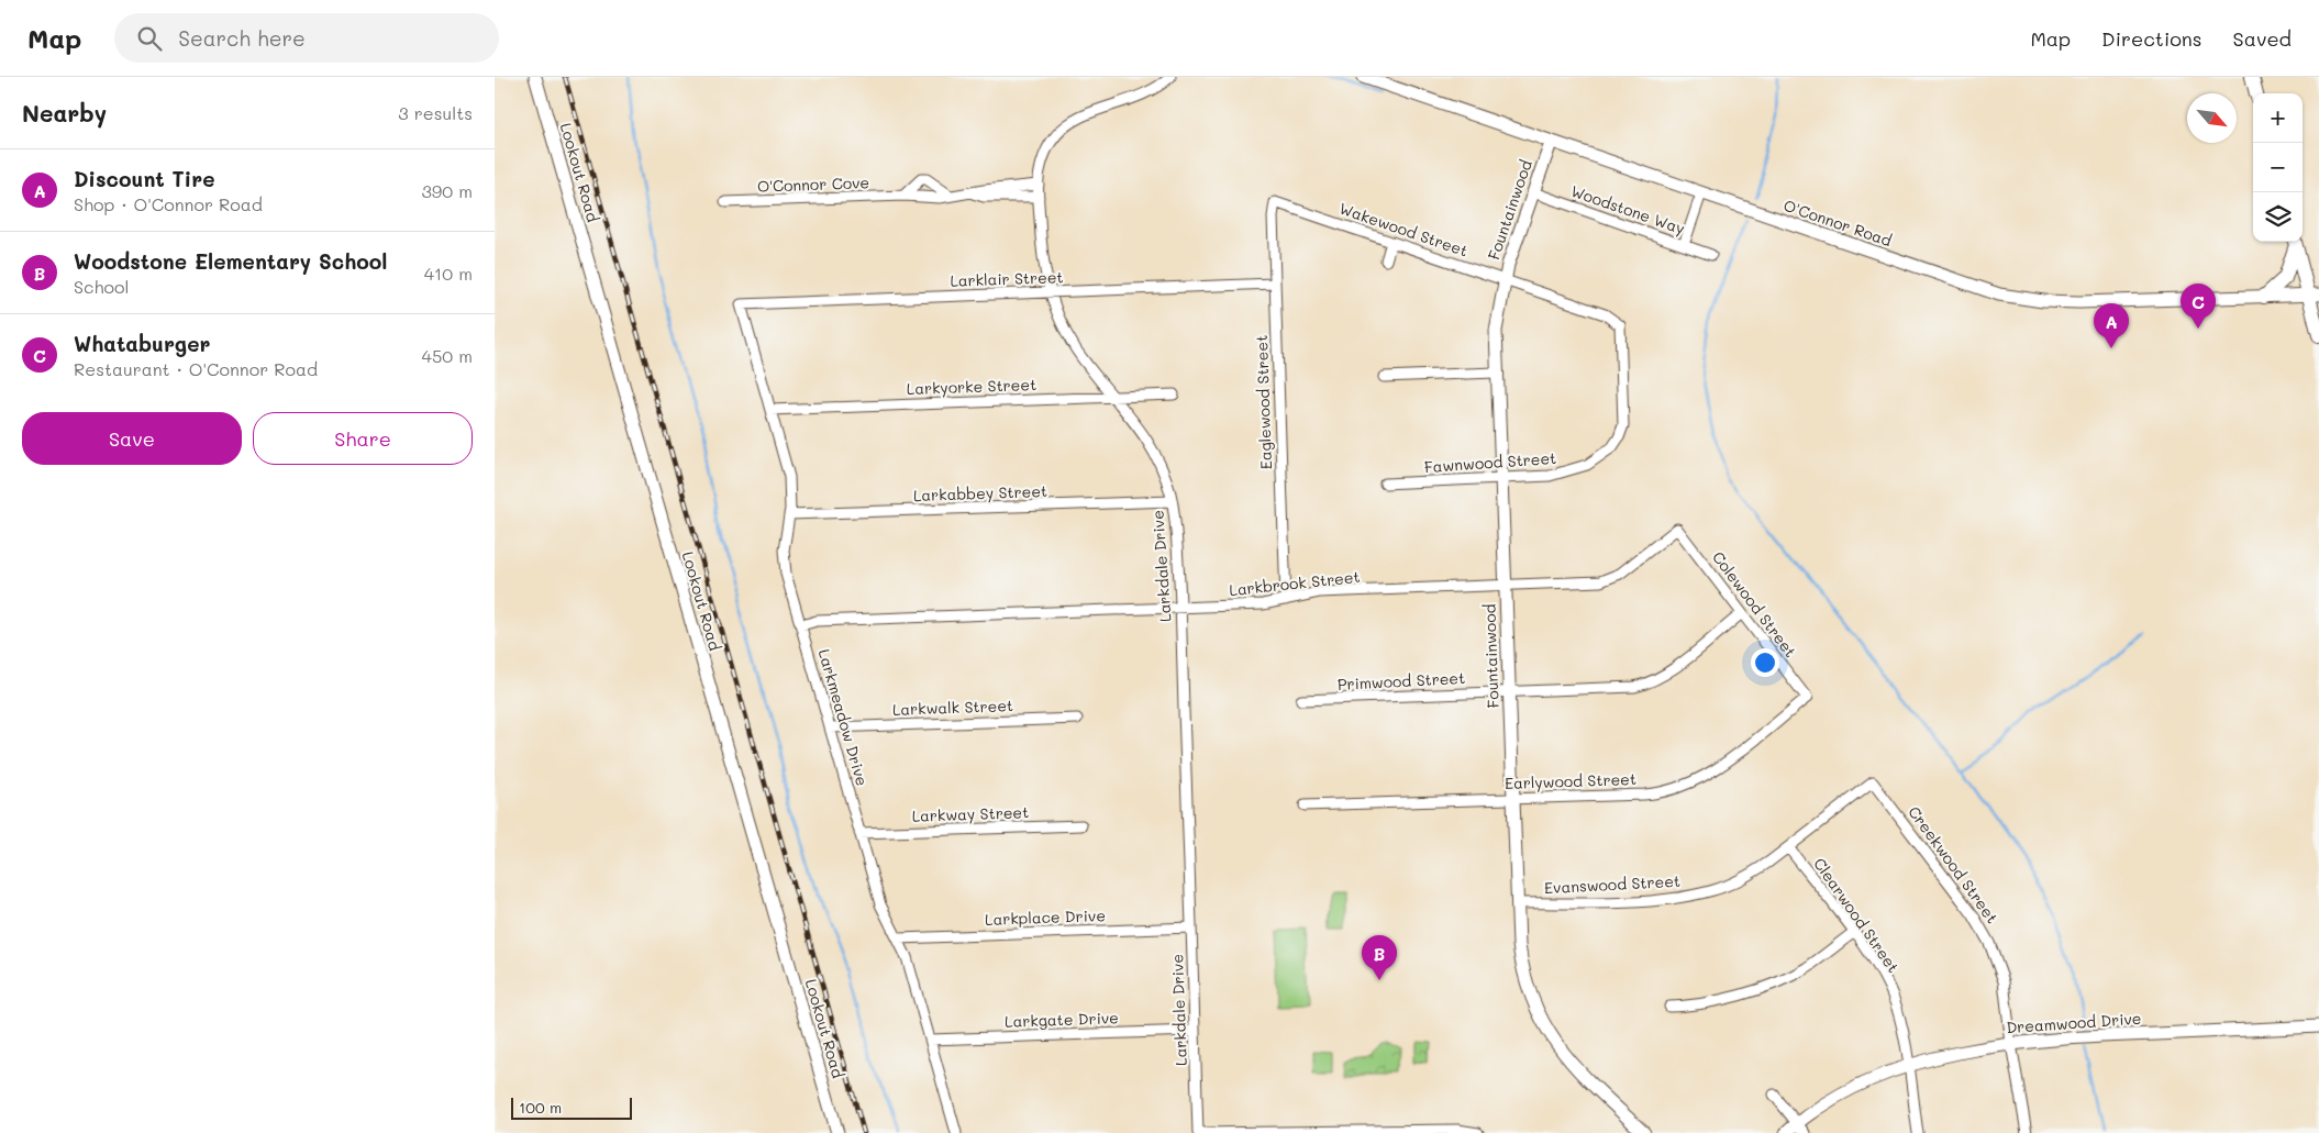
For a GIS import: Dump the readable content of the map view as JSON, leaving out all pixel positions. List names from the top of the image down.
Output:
{
  "streets": {
    "street": [
      "Lookout Road",
      "O'Connor Cove",
      "Fountainwood",
      "Woodstone Way",
      "O'Connor Road",
      "Wakewood Street",
      "Larklair Street",
      "Larkyorke Street",
      "Eaglewood Street",
      "Fawnwood Street",
      "Larkabbey Street",
      "Larkdale Drive",
      "Larkbrook Street",
      "Colewood Street",
      "Primwood Street",
      "Larkwalk Street",
      "Larkmeadow Drive",
      "Earlywood Street",
      "Larkway Street",
      "Creekwood Street",
      "Evanswood Street",
      "Clearwood Street",
      "Larkplace Drive",
      "Larkgate Drive",
      "Dreamwood Drive"
    ]
  },
  "crossings": [
    ["O'Connor Cove", "Larkdale Drive"],
    ["Fountainwood", "Woodstone Way"],
    ["Fountainwood", "O'Connor Road"],
    ["Fountainwood", "Wakewood Street"],
    ["Fountainwood", "Fawnwood Street"],
    ["Fountainwood", "Larkbrook Street"],
    ["Fountainwood", "Primwood Street"],
    ["Fountainwood", "Earlywood Street"],
    ["Fountainwood", "Evanswood Street"],
    ["Wakewood Street", "Eaglewood Street"],
    ["Wakewood Street", "Fawnwood Street"],
    ["Larklair Street", "Eaglewood Street"],
    ["Larklair Street", "Larkdale Drive"],
    ["Larklair Street", "Larkmeadow Drive"],
    ["Larkyorke Street", "Larkdale Drive"],
    ["Larkyorke Street", "Larkmeadow Drive"],
    ["Eaglewood Street", "Larkbrook Street"],
    ["Larkabbey Street", "Larkdale Drive"],
    ["Larkabbey Street", "Larkmeadow Drive"],
    ["Larkdale Drive", "Larkbrook Street"],
    ["Larkdale Drive", "Larkplace Drive"],
    ["Larkdale Drive", "Larkgate Drive"],
    ["Larkbrook Street", "Colewood Street"],
    ["Larkbrook Street", "Larkmeadow Drive"],
    ["Colewood Street", "Primwood Street"],
    ["Colewood Street", "Earlywood Street"],
    ["Larkwalk Street", "Larkmeadow Drive"],
    ["Larkmeadow Drive", "Larkway Street"],
    ["Larkmeadow Drive", "Larkplace Drive"],
    ["Larkmeadow Drive", "Larkgate Drive"],
    ["Creekwood Street", "Evanswood Street"],
    ["Creekwood Street", "Dreamwood Drive"],
    ["Evanswood Street", "Clearwood Street"],
    ["Clearwood Street", "Dreamwood Drive"]
  ],
  "scale_bar": "100 m",
  "north": "bottom right",
  "page": {
    "header": "Map",
    "search": "Search here",
    "nav": ["Map", "Directions", "Saved"],
    "heading": ["Nearby", "3 results"],
    "map_buttons": ["+", "−"],
    "list": [
      {
        "mark": "A",
        "name": "Discount Tire",
        "note": "Shop · O'Connor Road",
        "value": "390 m"
      },
      {
        "mark": "B",
        "name": "Woodstone Elementary School",
        "note": "School",
        "value": "410 m"
      },
      {
        "mark": "C",
        "name": "Whataburger",
        "note": "Restaurant · O'Connor Road",
        "value": "450 m"
      }
    ],
    "pins": ["C", "A", "B"],
    "buttons": ["Save", "Share"],
    "scale": "100 m"
  }
}
